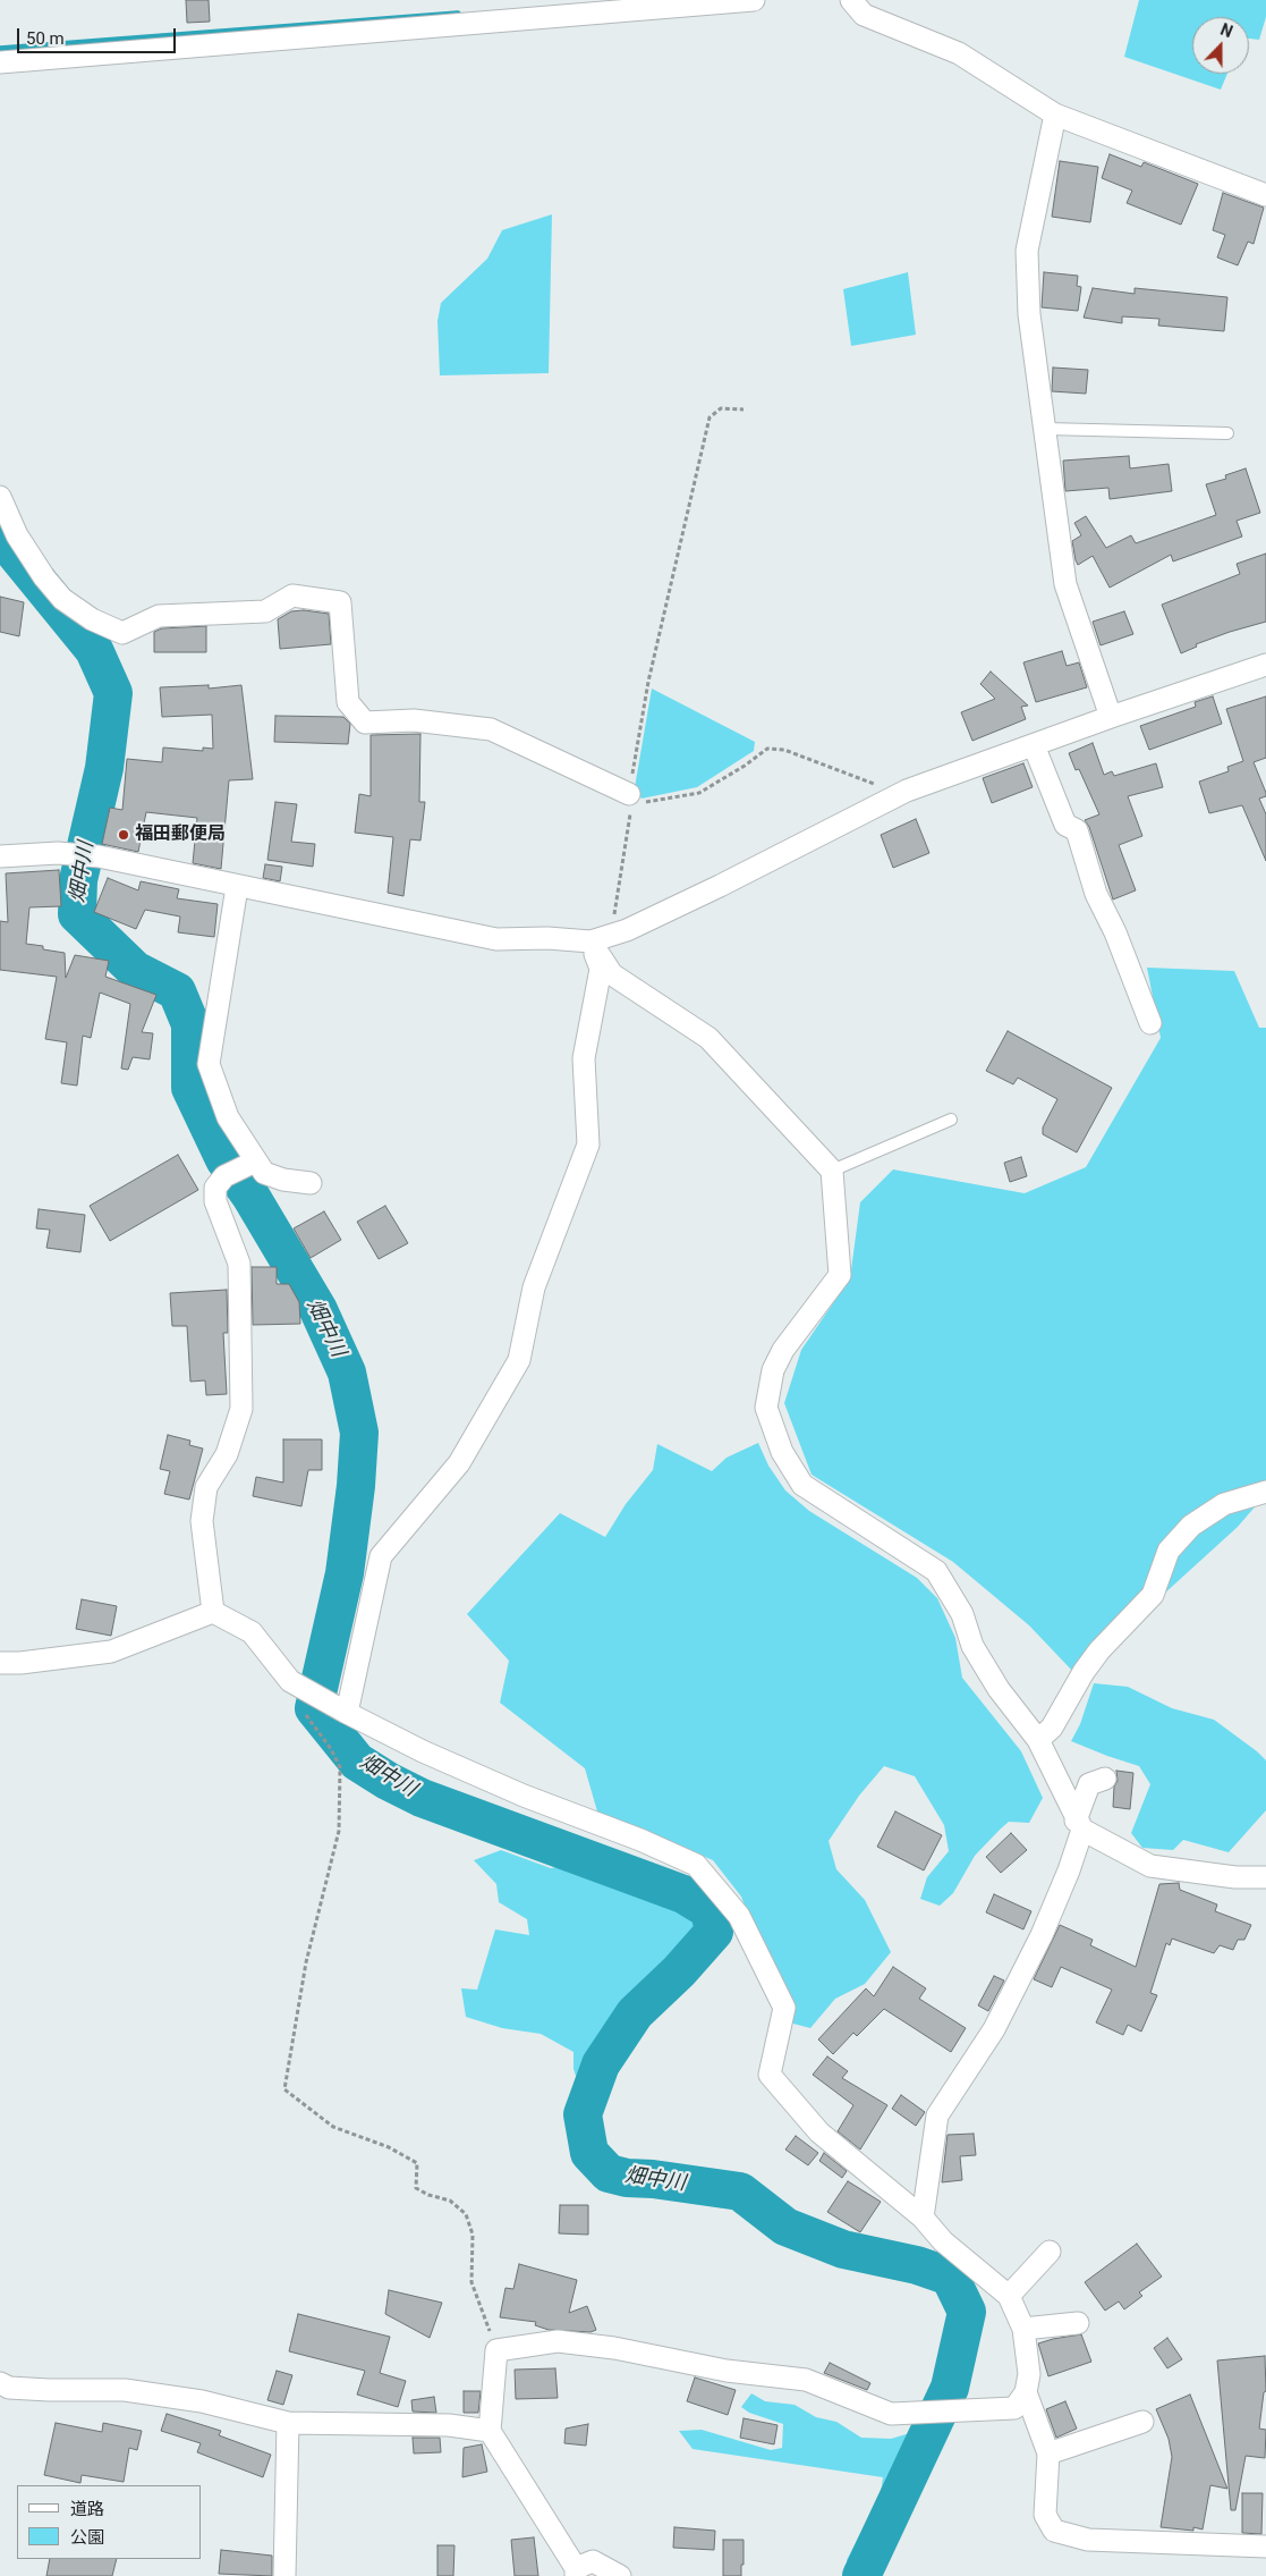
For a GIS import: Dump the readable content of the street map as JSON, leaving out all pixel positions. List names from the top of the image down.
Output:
{
  "water": ["畑中川"],
  "places": ["福田郵便局"],
  "legend": ["道路", "公園"],
  "scale_bar": "50 m",
  "north": "top"
}
